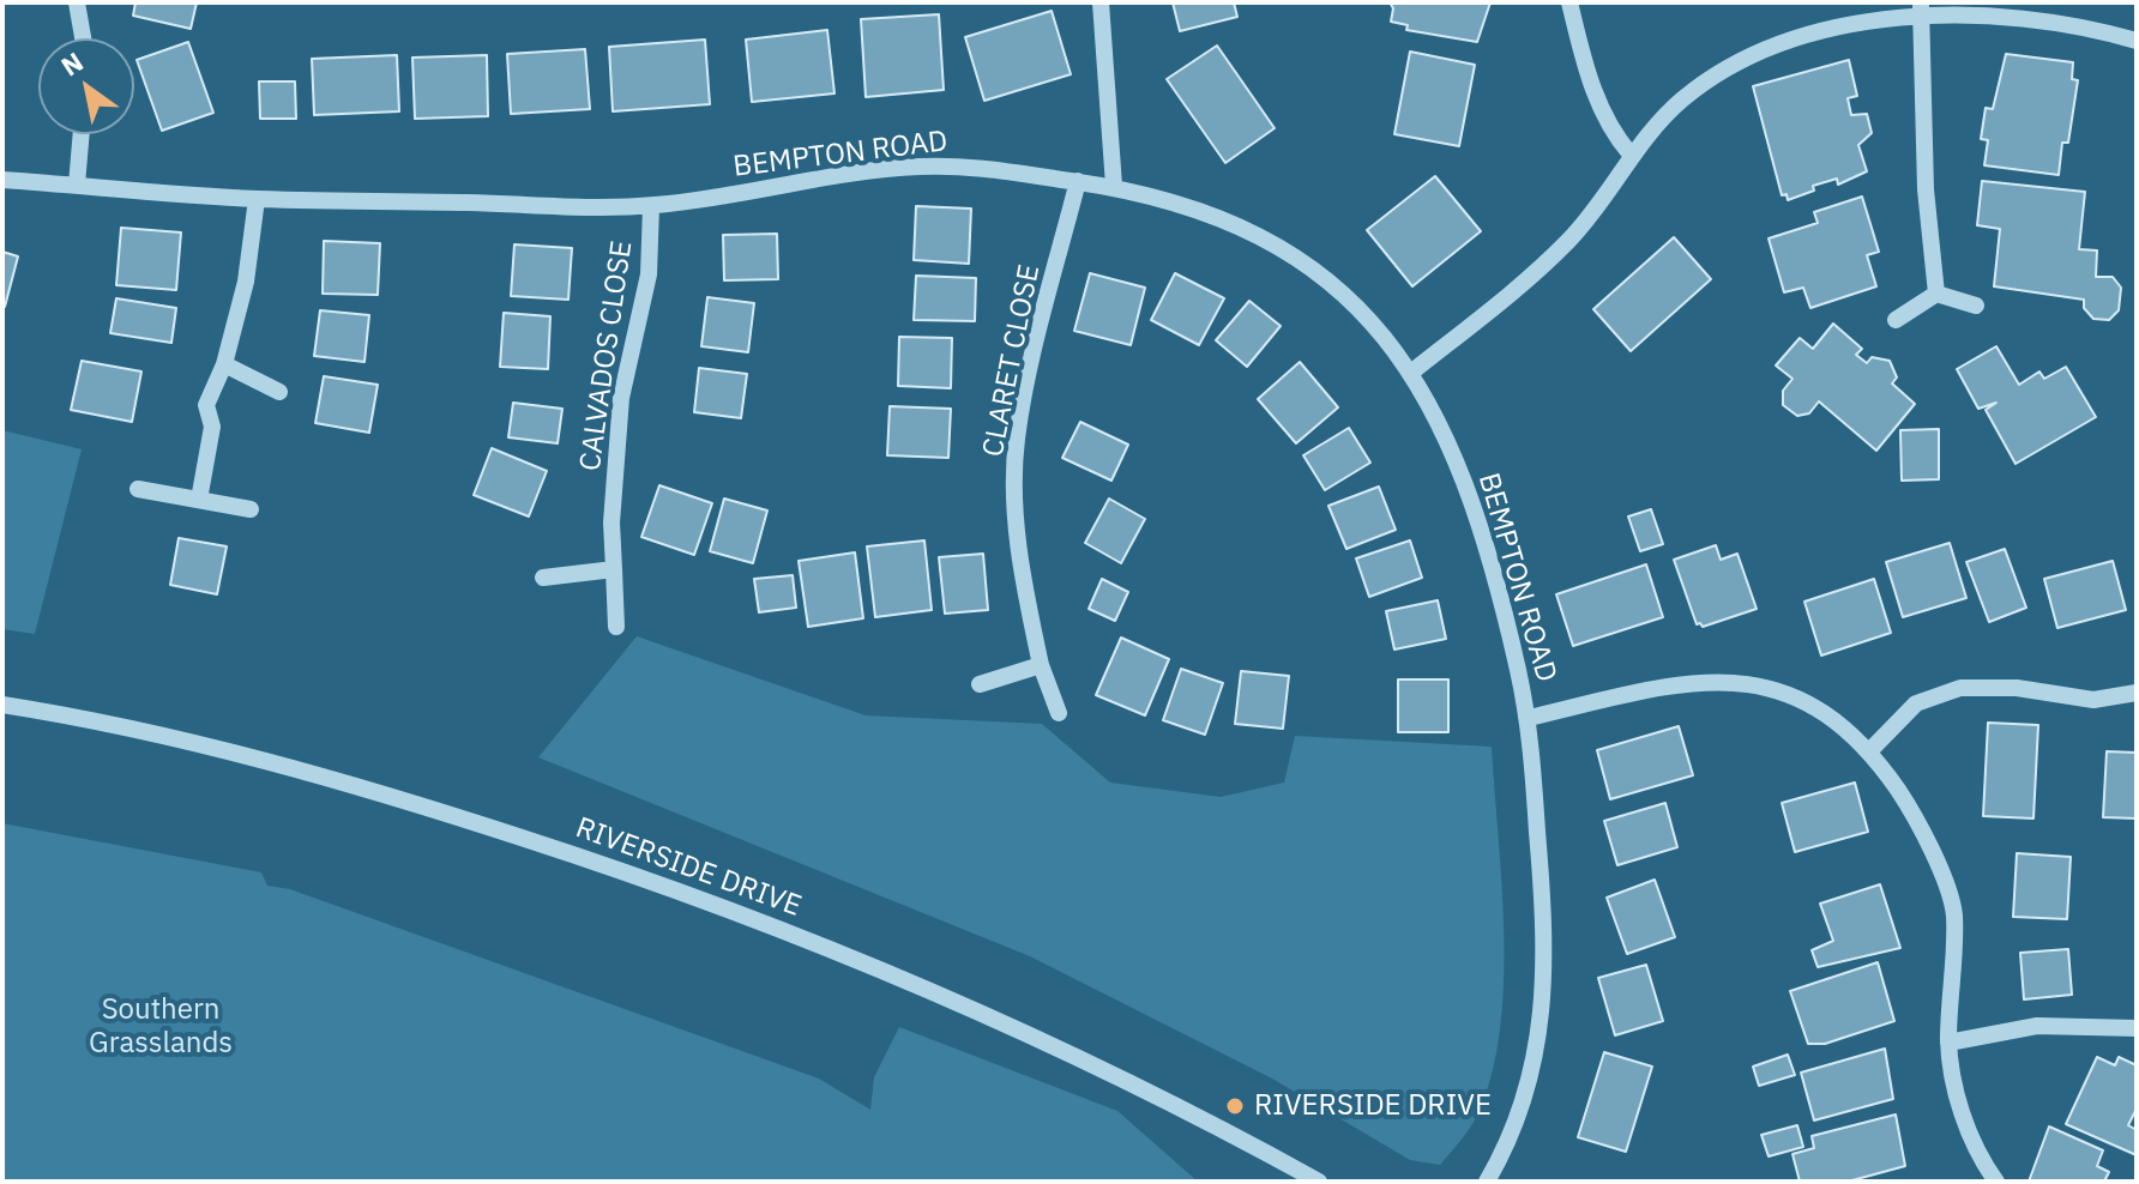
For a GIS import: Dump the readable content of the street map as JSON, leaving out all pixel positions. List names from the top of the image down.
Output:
{
  "streets": {
    "street": [
      "BEMPTON ROAD",
      "CALVADOS CLOSE",
      "CLARET CLOSE",
      "RIVERSIDE DRIVE"
    ]
  },
  "crossings": [
    ["BEMPTON ROAD", "CALVADOS CLOSE"],
    ["BEMPTON ROAD", "CLARET CLOSE"]
  ],
  "parks": ["Southern Grasslands"],
  "places": ["RIVERSIDE DRIVE"],
  "north": "top left"
}
